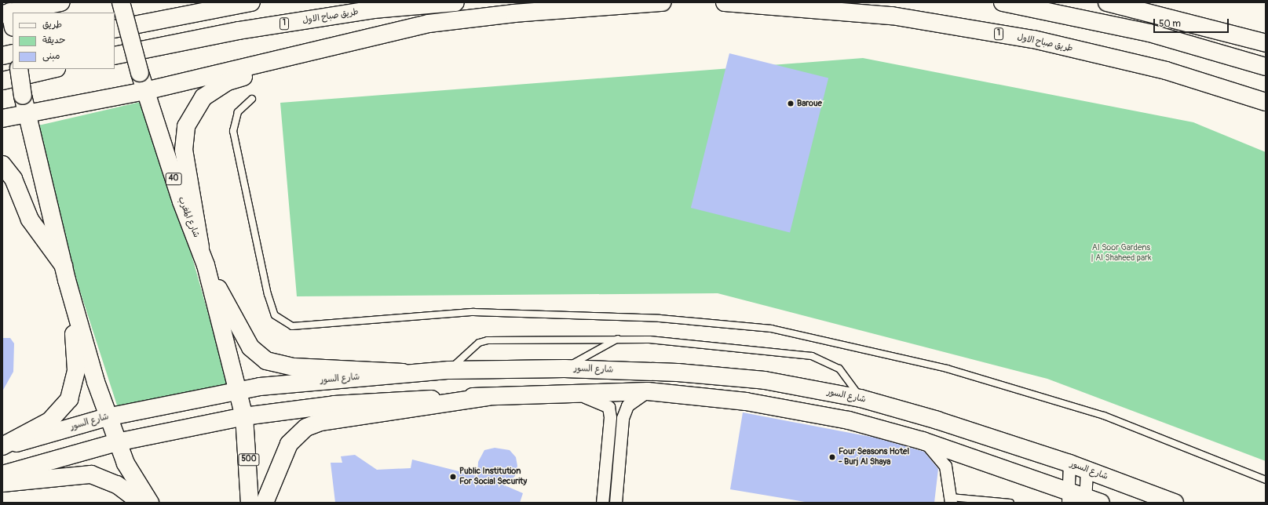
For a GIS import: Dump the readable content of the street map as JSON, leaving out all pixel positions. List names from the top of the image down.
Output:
{
  "streets": {
    "main road": [
      "طريق صباح الاول",
      "1",
      "40",
      "شارع المغرب",
      "شارع السور",
      "500"
    ]
  },
  "crossings": [
    ["شارع المغرب", "شارع السور"],
    ["شارع المغرب", "500"]
  ],
  "parks": ["Al Soor Gardens | Al Shaheed park"],
  "places": ["Baroue", "Four Seasons Hotel - Burj Al Shaya", "Public Institution For Social Security"],
  "legend": ["طريق", "حديقة", "مبنى"],
  "scale_bar": "50 m"
}
